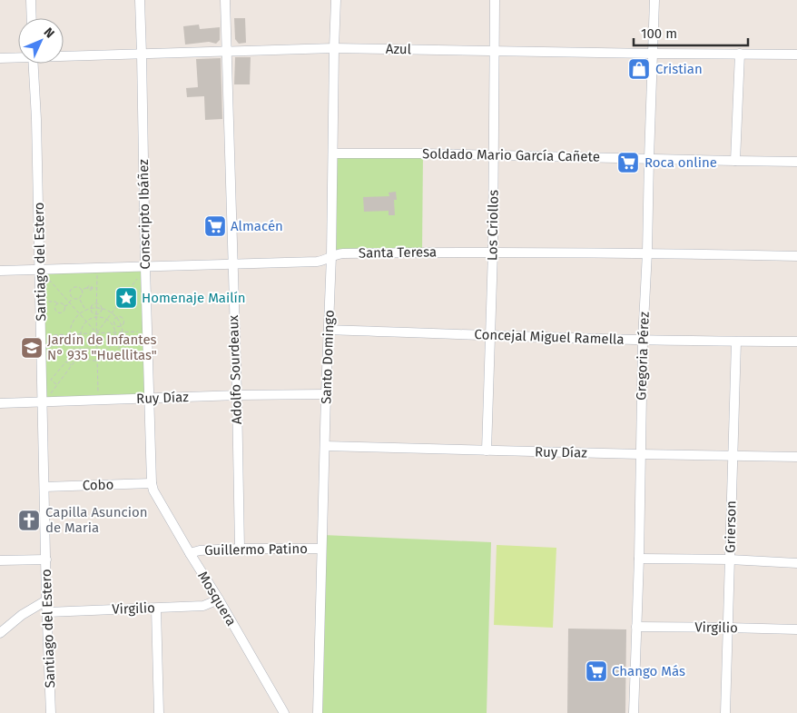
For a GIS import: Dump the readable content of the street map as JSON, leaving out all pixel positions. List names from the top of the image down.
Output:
{
  "streets": {
    "street": [
      "Azul",
      "Soldado Mario García Cañete",
      "Conscripto Ibáñez",
      "Los Criollos",
      "Santa Teresa",
      "Santiago del Estero",
      "Concejal Miguel Ramella",
      "Gregoria Pérez",
      "Santo Domingo",
      "Adolfo Sourdeaux",
      "Ruy Díaz",
      "Cobo",
      "Grierson",
      "Guillermo Patino",
      "Mosquera",
      "Virgilio"
    ]
  },
  "crossings": [
    ["Azul", "Conscripto Ibáñez"],
    ["Azul", "Los Criollos"],
    ["Azul", "Gregoria Pérez"],
    ["Azul", "Santo Domingo"],
    ["Azul", "Adolfo Sourdeaux"],
    ["Soldado Mario García Cañete", "Los Criollos"],
    ["Soldado Mario García Cañete", "Gregoria Pérez"],
    ["Soldado Mario García Cañete", "Santo Domingo"],
    ["Conscripto Ibáñez", "Santa Teresa"],
    ["Conscripto Ibáñez", "Ruy Díaz"],
    ["Conscripto Ibáñez", "Cobo"],
    ["Conscripto Ibáñez", "Mosquera"],
    ["Los Criollos", "Santa Teresa"],
    ["Los Criollos", "Concejal Miguel Ramella"],
    ["Los Criollos", "Ruy Díaz"],
    ["Santa Teresa", "Santiago del Estero"],
    ["Santa Teresa", "Gregoria Pérez"],
    ["Santa Teresa", "Santo Domingo"],
    ["Santa Teresa", "Adolfo Sourdeaux"],
    ["Santiago del Estero", "Ruy Díaz"],
    ["Santiago del Estero", "Cobo"],
    ["Santiago del Estero", "Virgilio"],
    ["Concejal Miguel Ramella", "Gregoria Pérez"],
    ["Concejal Miguel Ramella", "Santo Domingo"],
    ["Concejal Miguel Ramella", "Grierson"],
    ["Gregoria Pérez", "Ruy Díaz"],
    ["Gregoria Pérez", "Virgilio"],
    ["Santo Domingo", "Ruy Díaz"],
    ["Santo Domingo", "Guillermo Patino"],
    ["Adolfo Sourdeaux", "Ruy Díaz"],
    ["Adolfo Sourdeaux", "Guillermo Patino"],
    ["Ruy Díaz", "Grierson"],
    ["Cobo", "Mosquera"],
    ["Grierson", "Virgilio"],
    ["Guillermo Patino", "Mosquera"],
    ["Mosquera", "Virgilio"]
  ],
  "places": {
    "shop": ["Cristian"],
    "supermarket": ["Roca online", "Almacén", "Chango Más"],
    "place": ["Homenaje Mailín"],
    "school or university": ["Jardín de Infantes N° 935 \"Huellitas\""],
    "church": ["Capilla Asuncion de Maria"]
  },
  "scale_bar": "100 m",
  "north": "top right"
}
